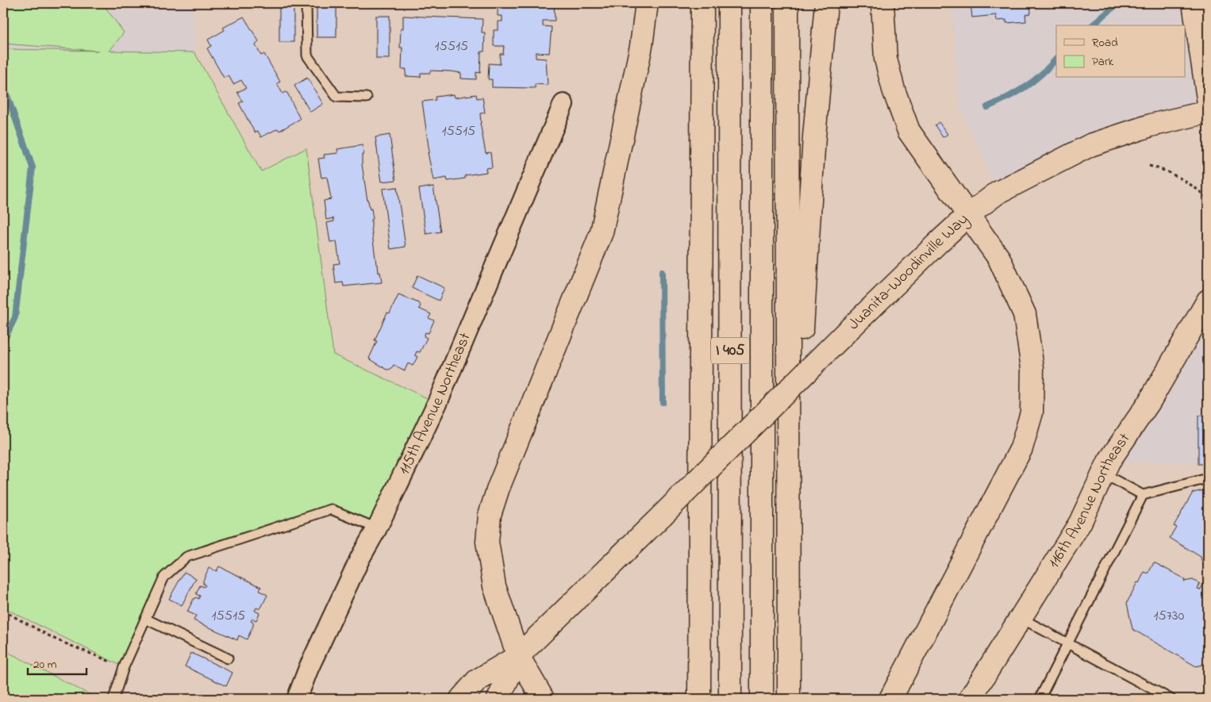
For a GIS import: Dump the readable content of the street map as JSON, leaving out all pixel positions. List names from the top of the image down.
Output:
{
  "streets": {
    "main road": ["Juanita-Woodinville Way", "I 405", "116th Avenue Northeast"],
    "street": ["115th Avenue Northeast"]
  },
  "house_numbers": [
    "15515",
    "15515",
    "15515",
    "15730"
  ],
  "legend": ["Road", "Park"],
  "scale_bar": "20 m"
}
